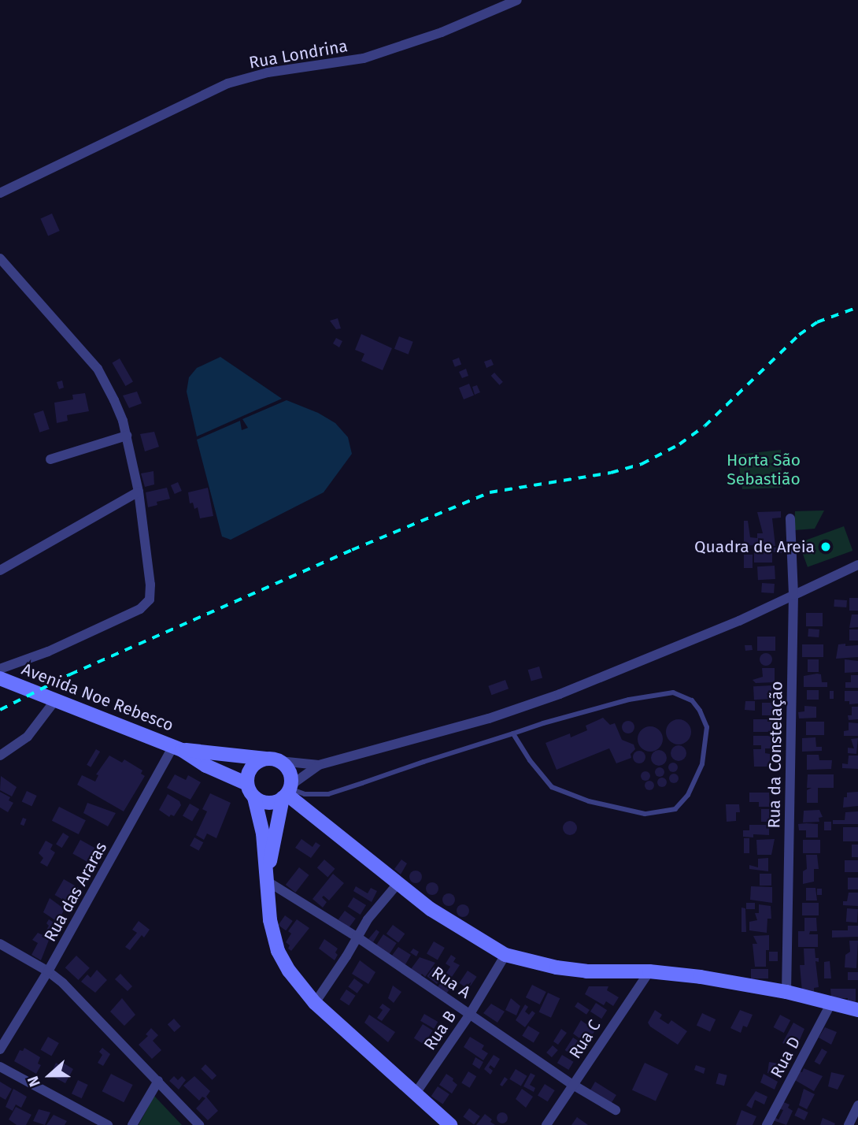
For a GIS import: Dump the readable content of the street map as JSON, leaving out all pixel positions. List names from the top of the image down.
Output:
{
  "streets": {
    "main road": ["Avenida Noe Rebesco"],
    "street": [
      "Rua Londrina",
      "Rua da Constelação",
      "Rua das Araras",
      "Rua A",
      "Rua B",
      "Rua C",
      "Rua D"
    ]
  },
  "crossings": [
    ["Avenida Noe Rebesco", "Rua das Araras"],
    ["Rua A", "Rua B"],
    ["Rua A", "Rua C"]
  ],
  "parks": ["Horta São Sebastião"],
  "places": ["Quadra de Areia"],
  "north": "left"
}
